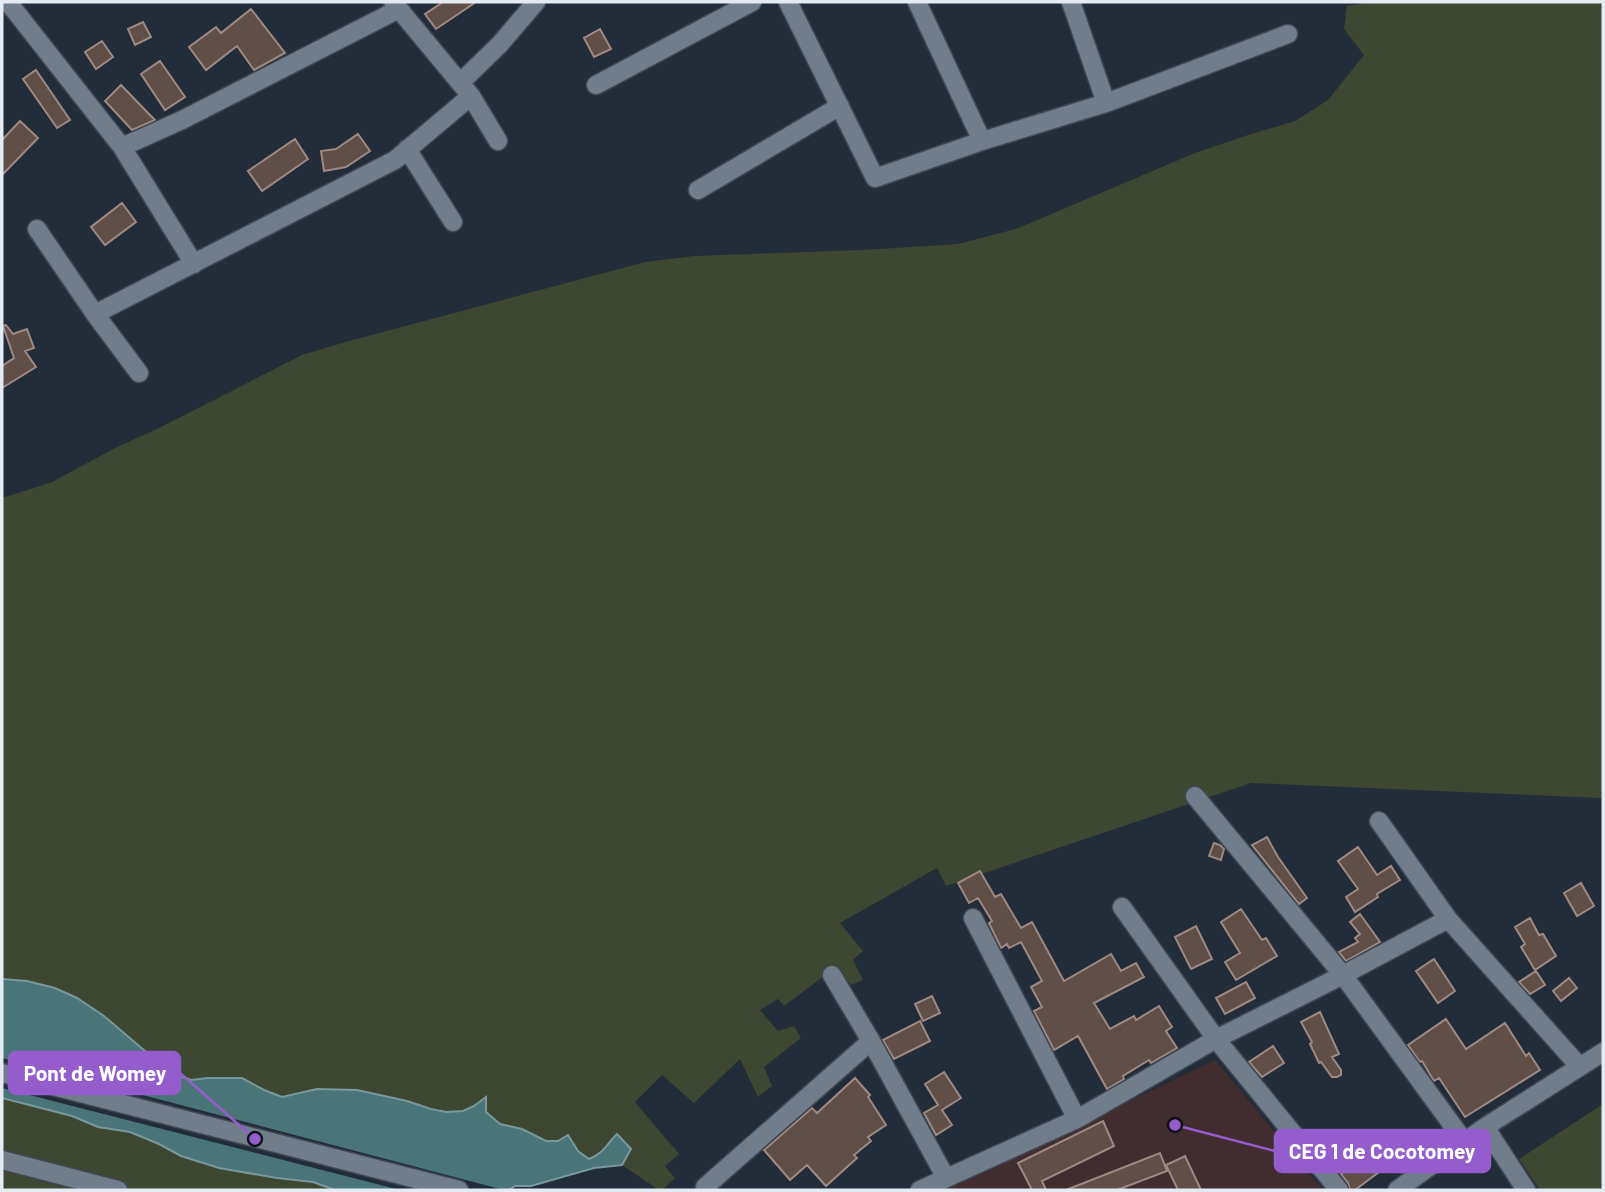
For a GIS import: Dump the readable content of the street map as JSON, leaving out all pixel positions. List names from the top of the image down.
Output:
{
  "places": ["CEG 1 de Cocotomey", "Pont de Womey"]
}
